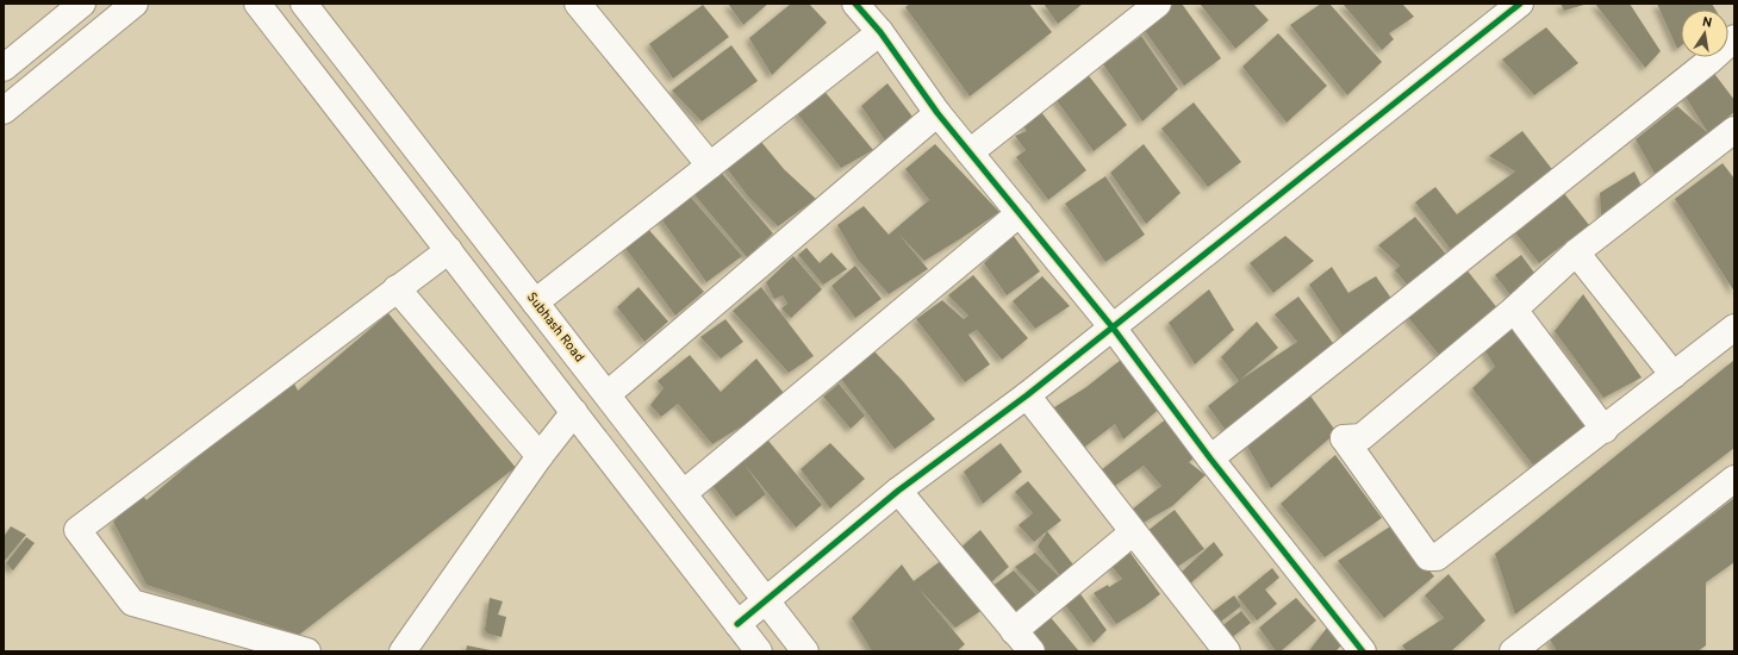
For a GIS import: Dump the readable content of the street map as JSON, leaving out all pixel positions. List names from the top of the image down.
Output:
{
  "streets": {
    "street": ["Subhash Road"]
  },
  "north": "top"
}
